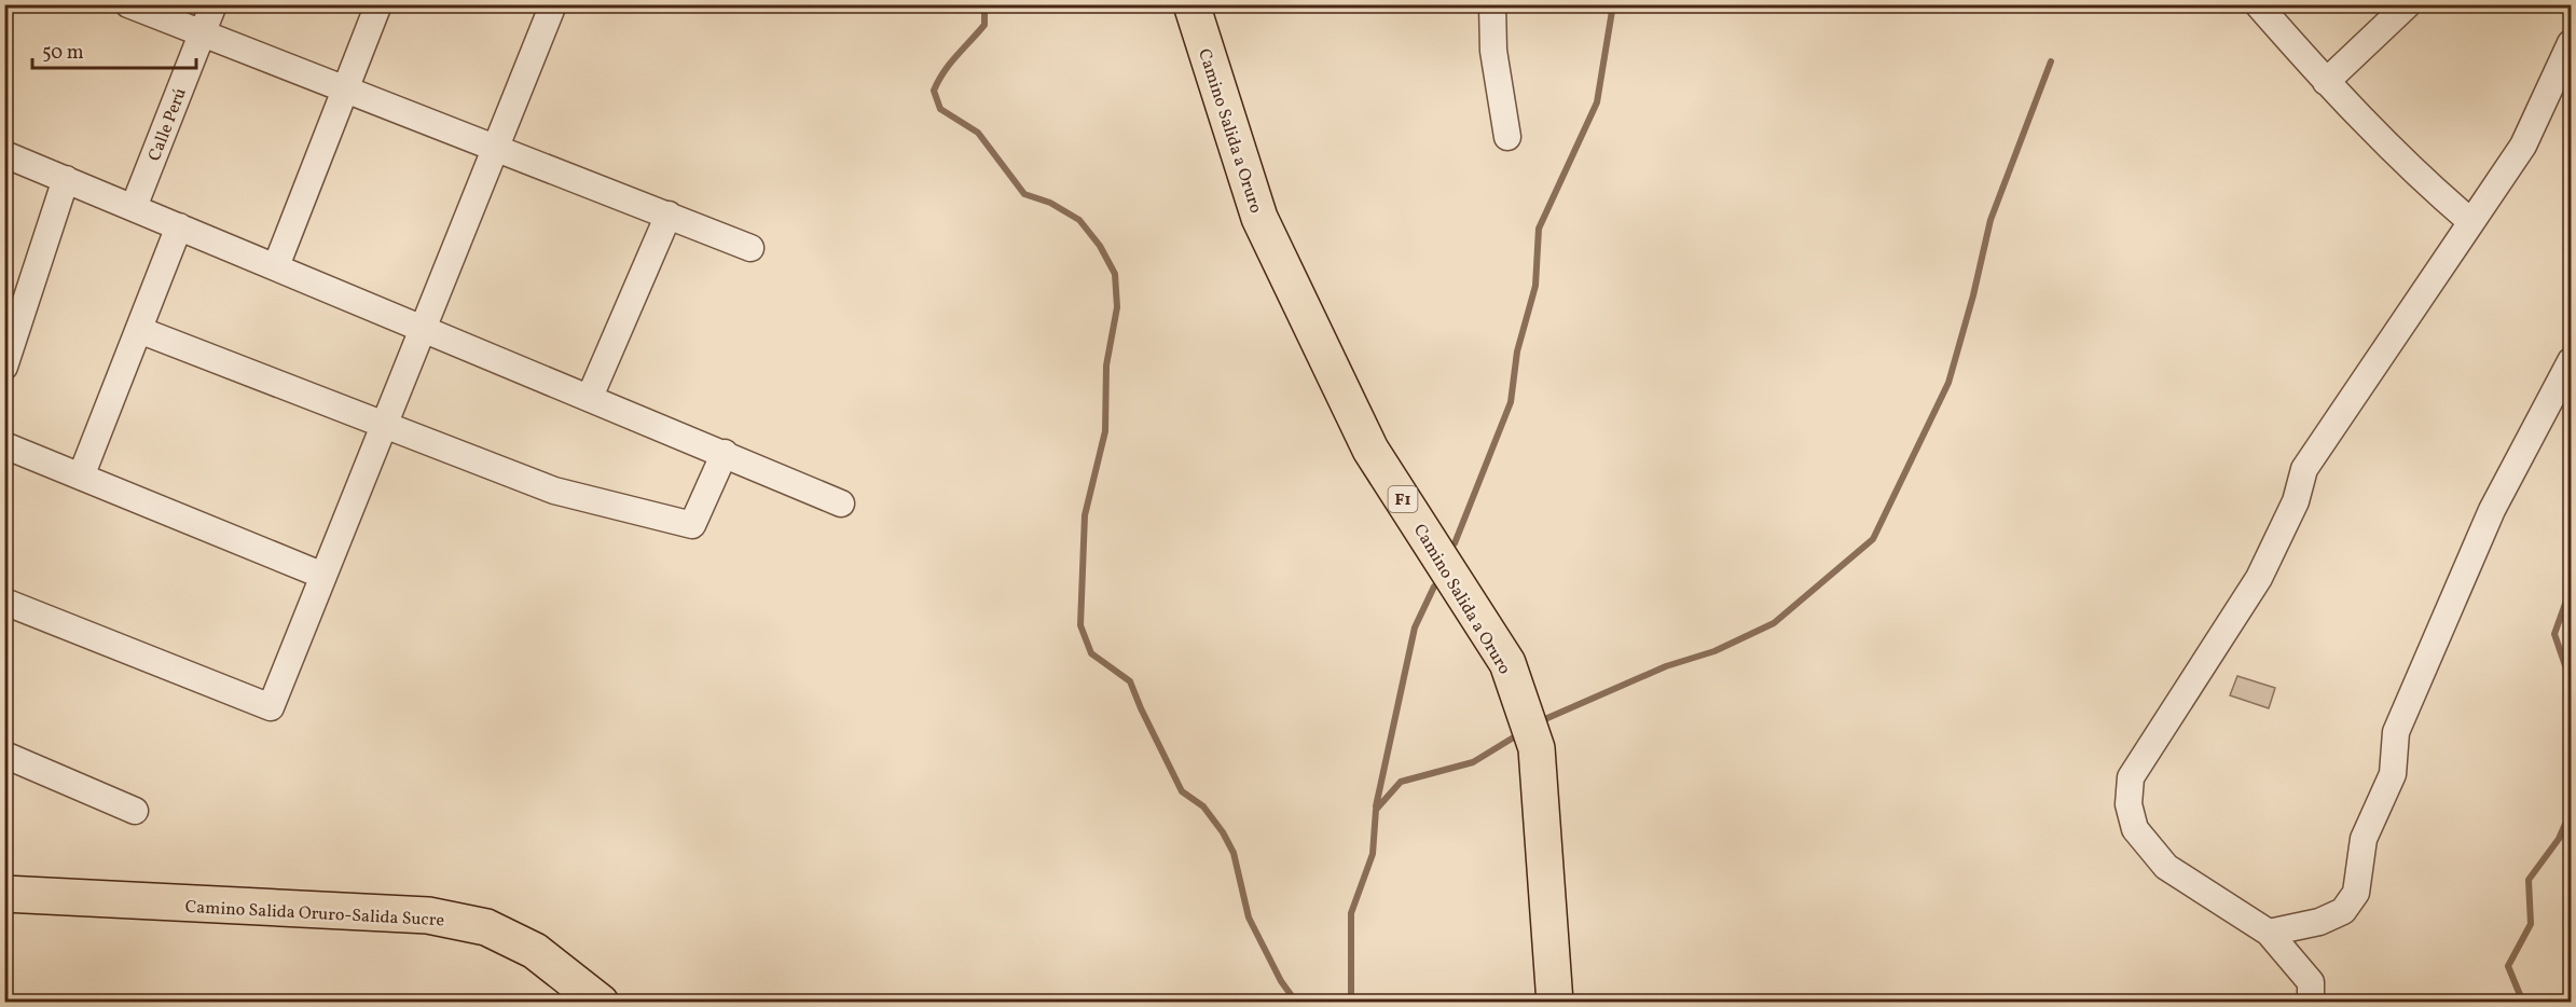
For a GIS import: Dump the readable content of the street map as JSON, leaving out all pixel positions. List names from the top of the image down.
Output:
{
  "streets": {
    "main road": ["Camino Salida a Oruro", "F1", "Camino Salida Oruro-Salida Sucre"],
    "street": ["Calle Perú"]
  },
  "scale_bar": "50 m"
}
